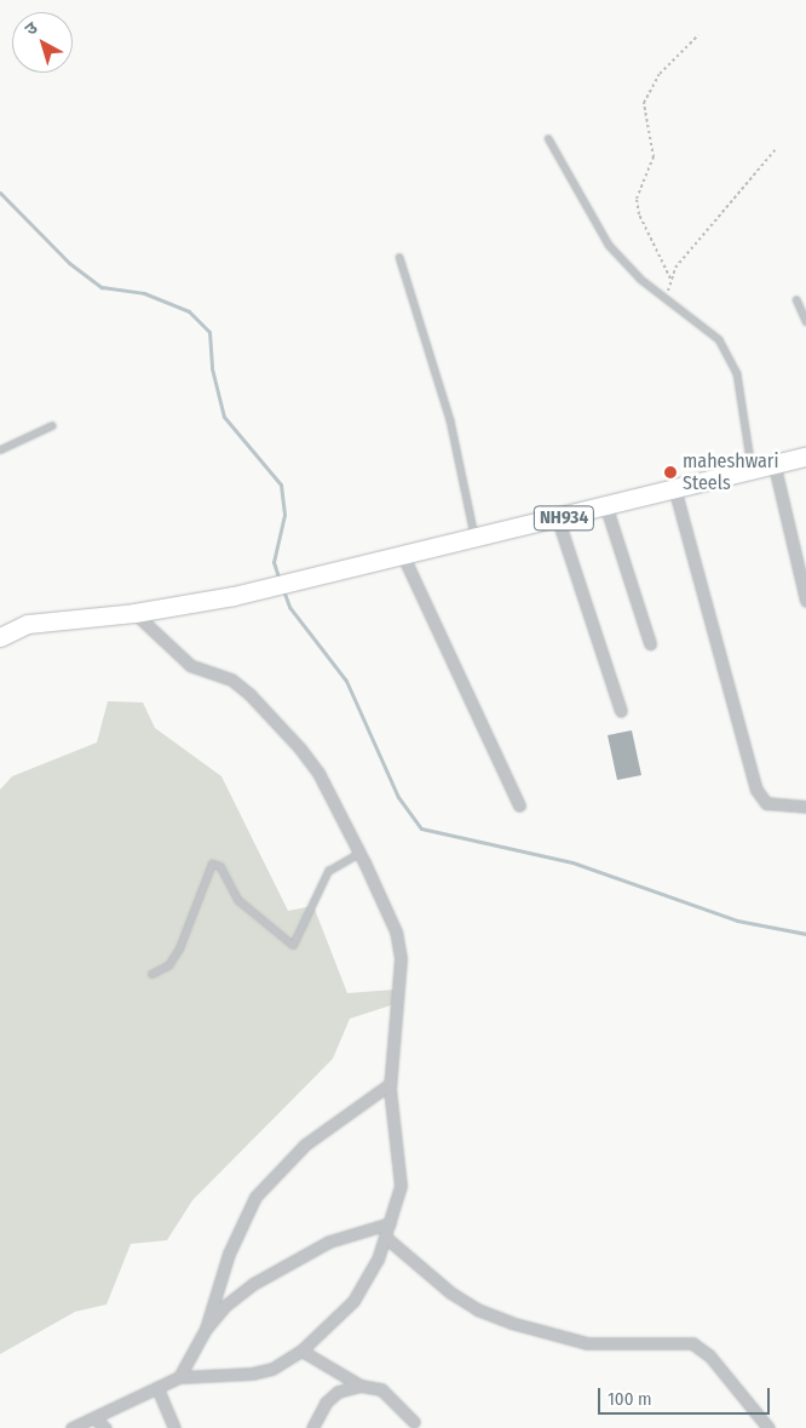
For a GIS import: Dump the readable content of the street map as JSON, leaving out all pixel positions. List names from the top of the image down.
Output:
{
  "streets": {
    "highway": ["NH934"]
  },
  "places": ["maheshwari Steels"],
  "scale_bar": "100 m",
  "north": "top left"
}
